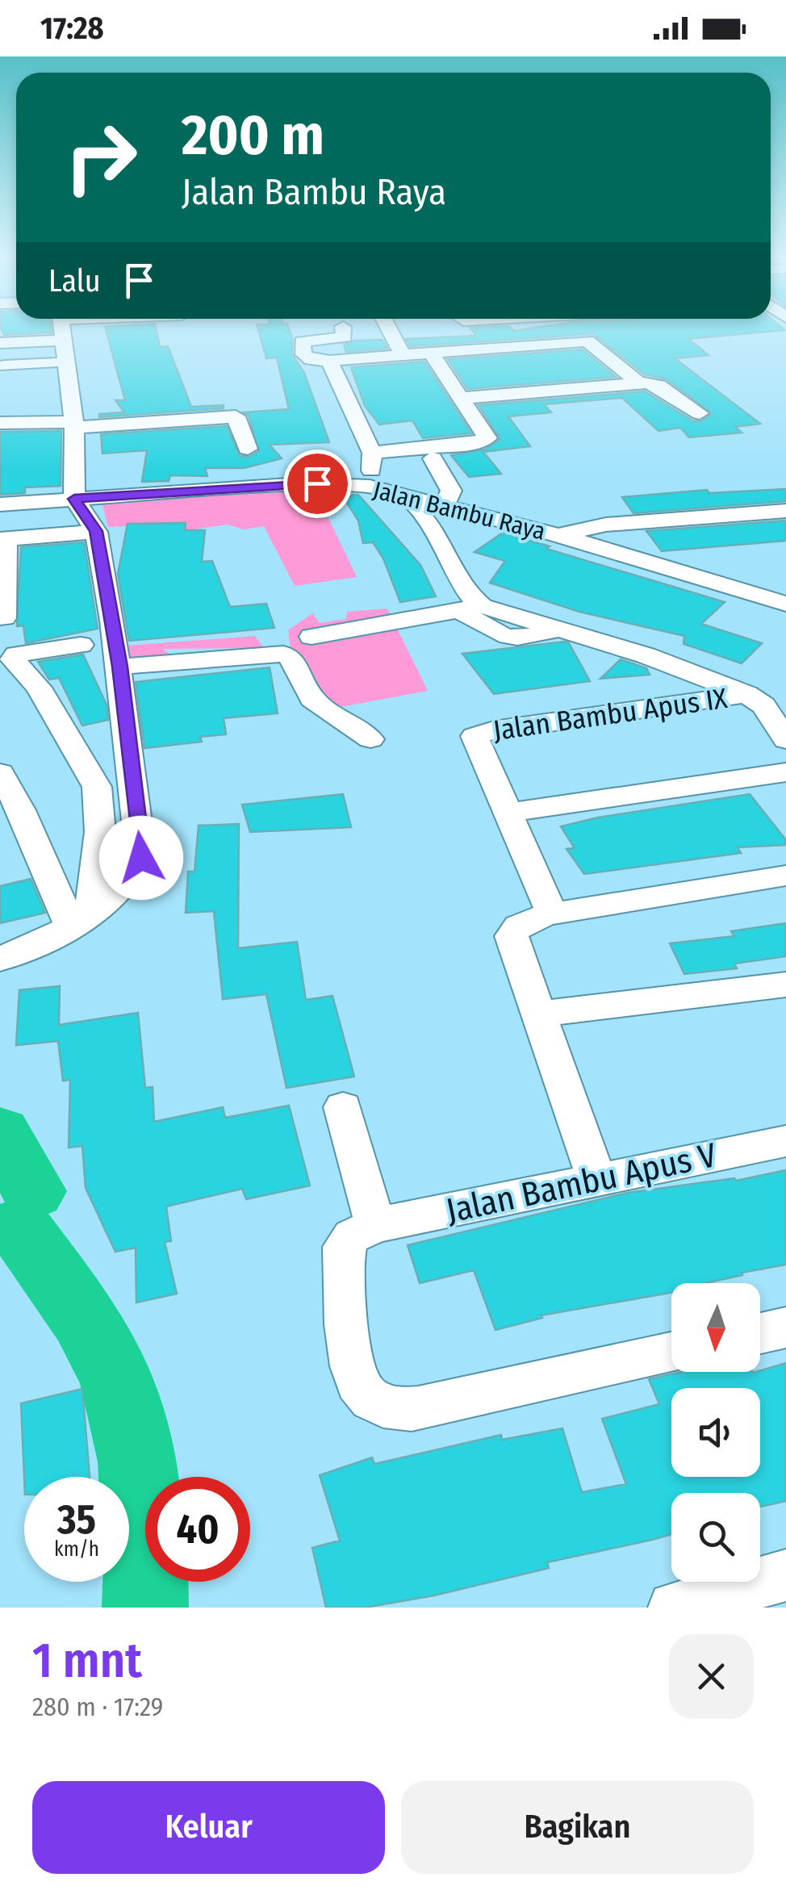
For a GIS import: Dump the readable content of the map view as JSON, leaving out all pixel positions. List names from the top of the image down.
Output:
{
  "streets": {
    "street": ["Jalan Bambu Raya", "Jalan Bambu Apus IX", "Jalan Bambu Apus V"]
  },
  "north": "bottom",
  "page": {
    "status": "17:28",
    "turn": ["200 m", "Jalan Bambu Raya"],
    "then": "Lalu",
    "speed": "35 km/h",
    "limit": "40",
    "heading": ["1 mnt", "280 m · 17:29"],
    "buttons": ["Keluar", "Bagikan"]
  }
}
